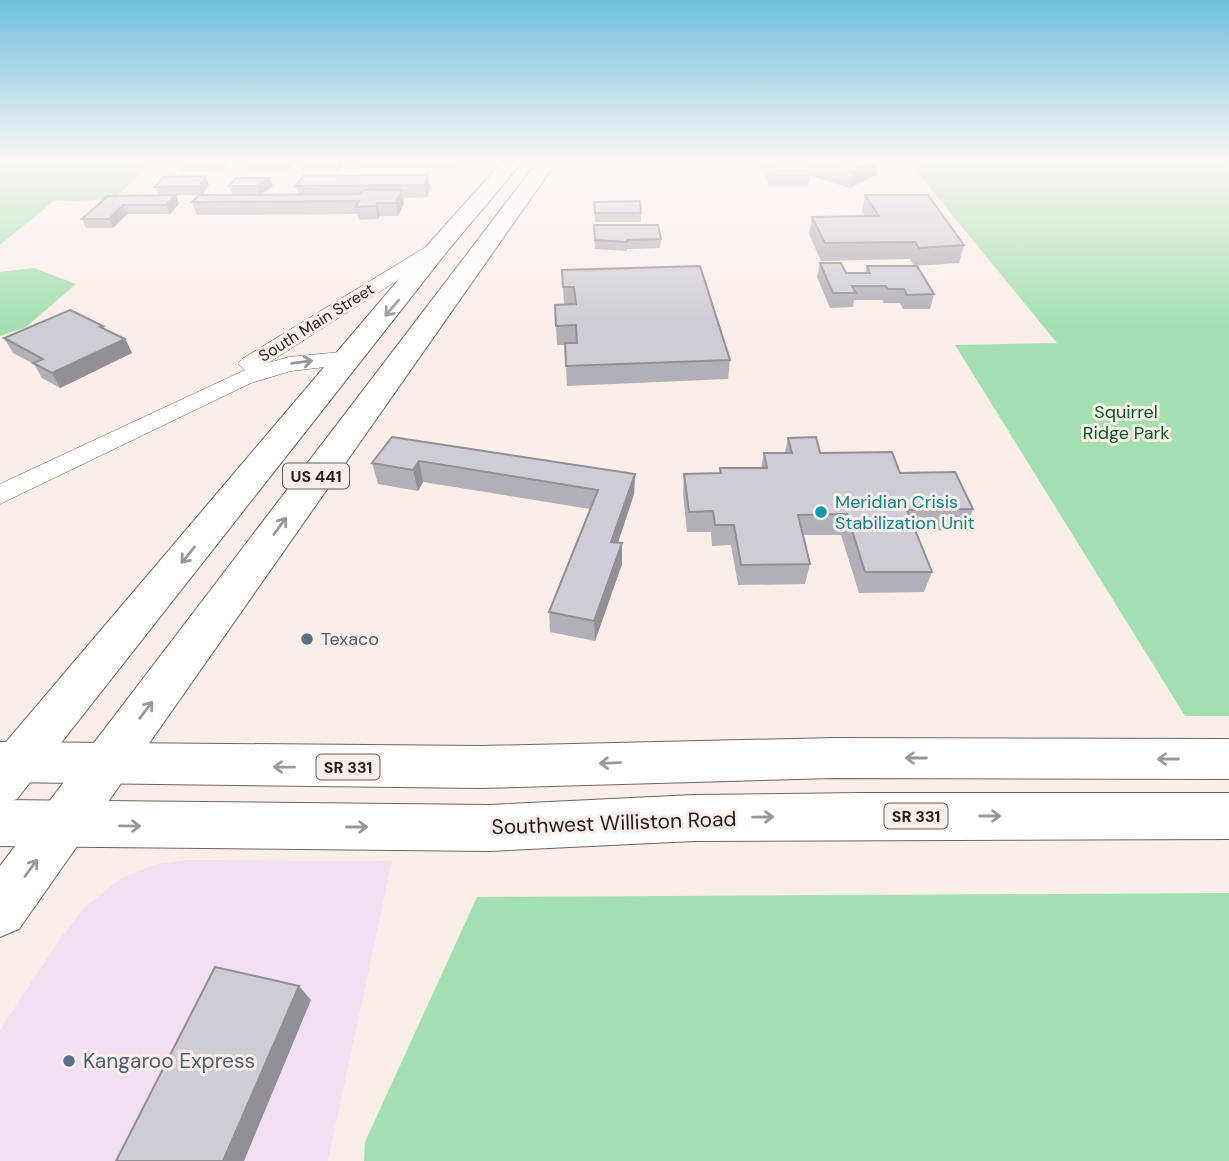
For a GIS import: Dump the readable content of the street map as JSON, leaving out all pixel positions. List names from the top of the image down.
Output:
{
  "streets": {
    "main road": ["US 441", "SR 331", "Southwest Williston Road"],
    "street": ["South Main Street"]
  },
  "crossings": [
    ["South Main Street", "US 441"],
    ["US 441", "SR 331"],
    ["US 441", "Southwest Williston Road"]
  ],
  "parks": ["Squirrel Ridge Park"],
  "places": ["Meridian Crisis Stabilization Unit", "Texaco", "Kangaroo Express"]
}
